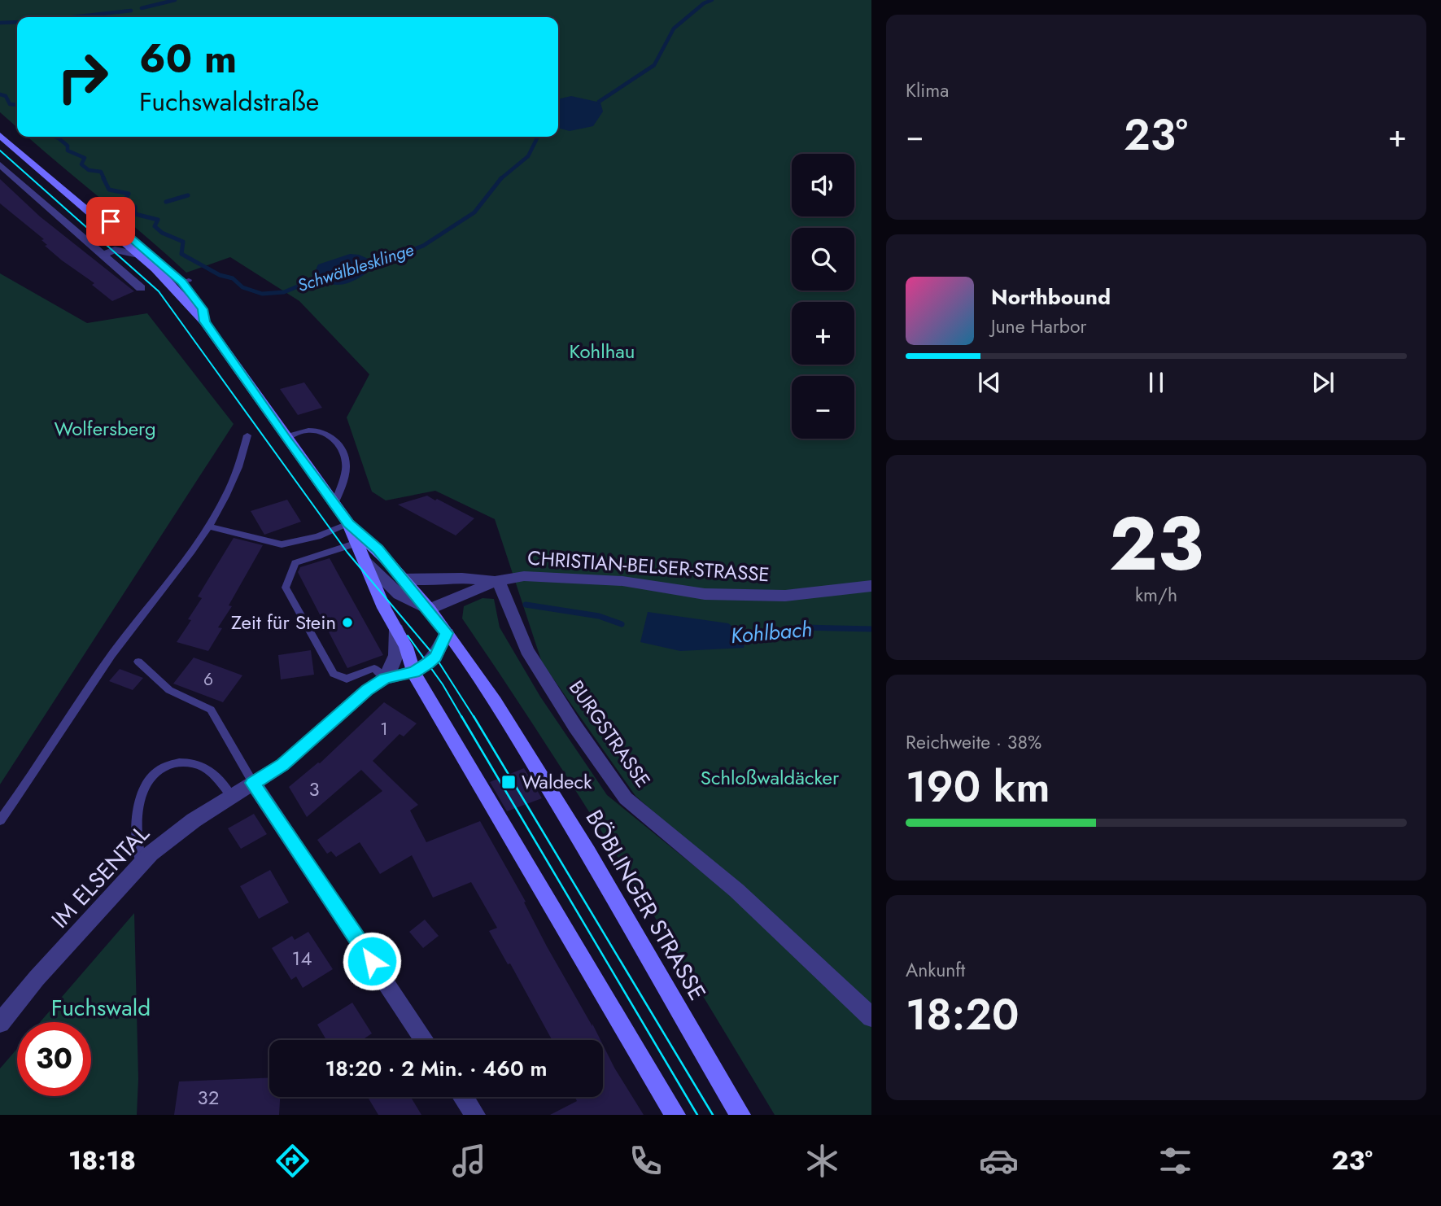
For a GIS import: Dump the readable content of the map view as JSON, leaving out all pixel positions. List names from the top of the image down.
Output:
{
  "streets": {
    "main road": ["BÖBLINGER STRASSE"],
    "street": ["CHRISTIAN-BELSER-STRASSE", "BURGSTRASSE", "IM ELSENTAL"]
  },
  "crossings": [
    ["CHRISTIAN-BELSER-STRASSE", "BURGSTRASSE"],
    ["CHRISTIAN-BELSER-STRASSE", "BÖBLINGER STRASSE"],
    ["IM ELSENTAL", "BÖBLINGER STRASSE"]
  ],
  "water": ["Schwälblesklinge", "Kohlbach"],
  "parks": [
    "Kohlhau",
    "Wolfersberg",
    "Schloßwaldäcker",
    "Fuchswald"
  ],
  "places": {
    "other": ["Zeit für Stein"],
    "transit": ["Waldeck"]
  },
  "house_numbers": [
    "6",
    "1",
    "3",
    "14",
    "32"
  ],
  "page": {
    "tile": [
      "Klima",
      ["23", "km/h"],
      ["Reichweite · 38%", "190 km"],
      ["Ankunft", "18:20"]
    ],
    "turn": ["60 m", "Fuchswaldstraße"],
    "heat": ["−", "23°", "+"],
    "map_buttons": ["+", "−"],
    "song": ["Northbound", "June Harbor"],
    "limit": "30",
    "trip": "18:20 · 2 Min. · 460 m",
    "tabs": ["18:18", "23°"]
  }
}
